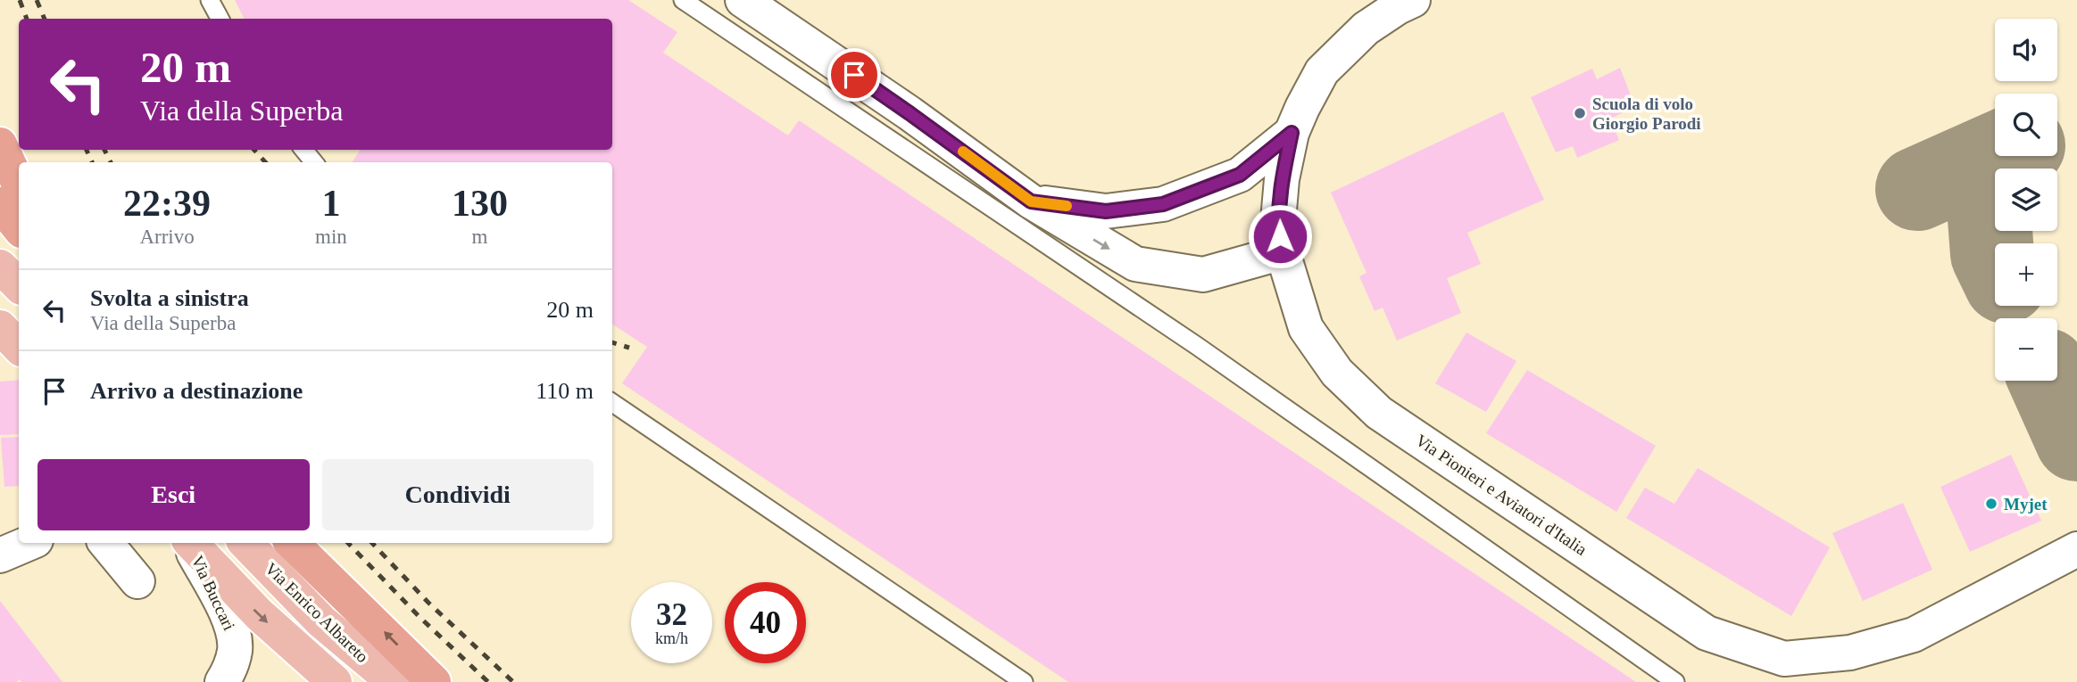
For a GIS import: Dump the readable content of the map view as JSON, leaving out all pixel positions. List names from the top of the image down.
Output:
{
  "streets": {
    "main road": ["Via Enrico Albareto"],
    "street": ["Via Pionieri e Aviatori d'Italia", "Via Buccari"]
  },
  "places": ["Scuola di volo Giorgio Parodi", "Myjet"],
  "page": {
    "map_buttons": ["+", "−"],
    "turn": ["20 m", "Via della Superba"],
    "eta": [
      "22:39",
      "Arrivo",
      "1",
      "min",
      "130",
      "m"
    ],
    "list": [
      {
        "name": "Svolta a sinistra",
        "note": "Via della Superba",
        "value": "20 m"
      },
      {
        "name": "Arrivo a destinazione",
        "value": "110 m"
      }
    ],
    "buttons": ["Esci", "Condividi"],
    "speed": "32 km/h",
    "limit": "40"
  }
}
